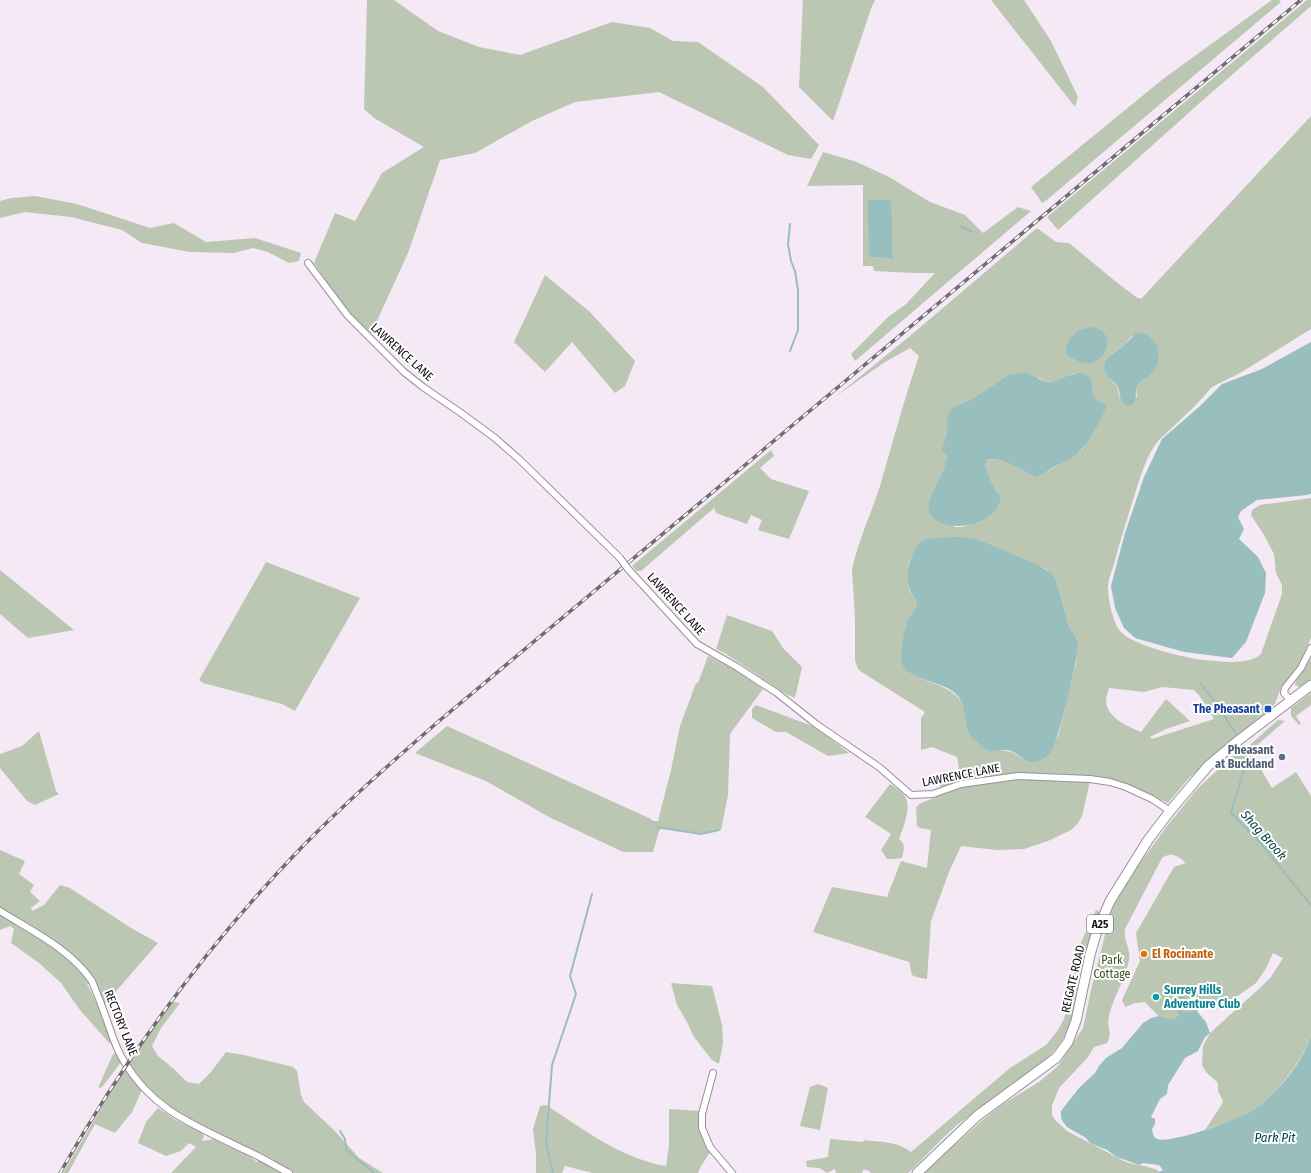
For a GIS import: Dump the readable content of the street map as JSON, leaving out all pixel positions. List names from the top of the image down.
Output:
{
  "streets": {
    "main road": ["A25", "REIGATE ROAD"],
    "street": ["LAWRENCE LANE", "RECTORY LANE"]
  },
  "crossings": [
    ["LAWRENCE LANE", "REIGATE ROAD"]
  ],
  "water": ["Shag Brook", "Park Pit"],
  "parks": ["Park Cottage"],
  "places": {
    "transit": ["The Pheasant"],
    "other": ["Pheasant at Buckland", "El Rocinante", "Surrey Hills Adventure Club"]
  }
}
